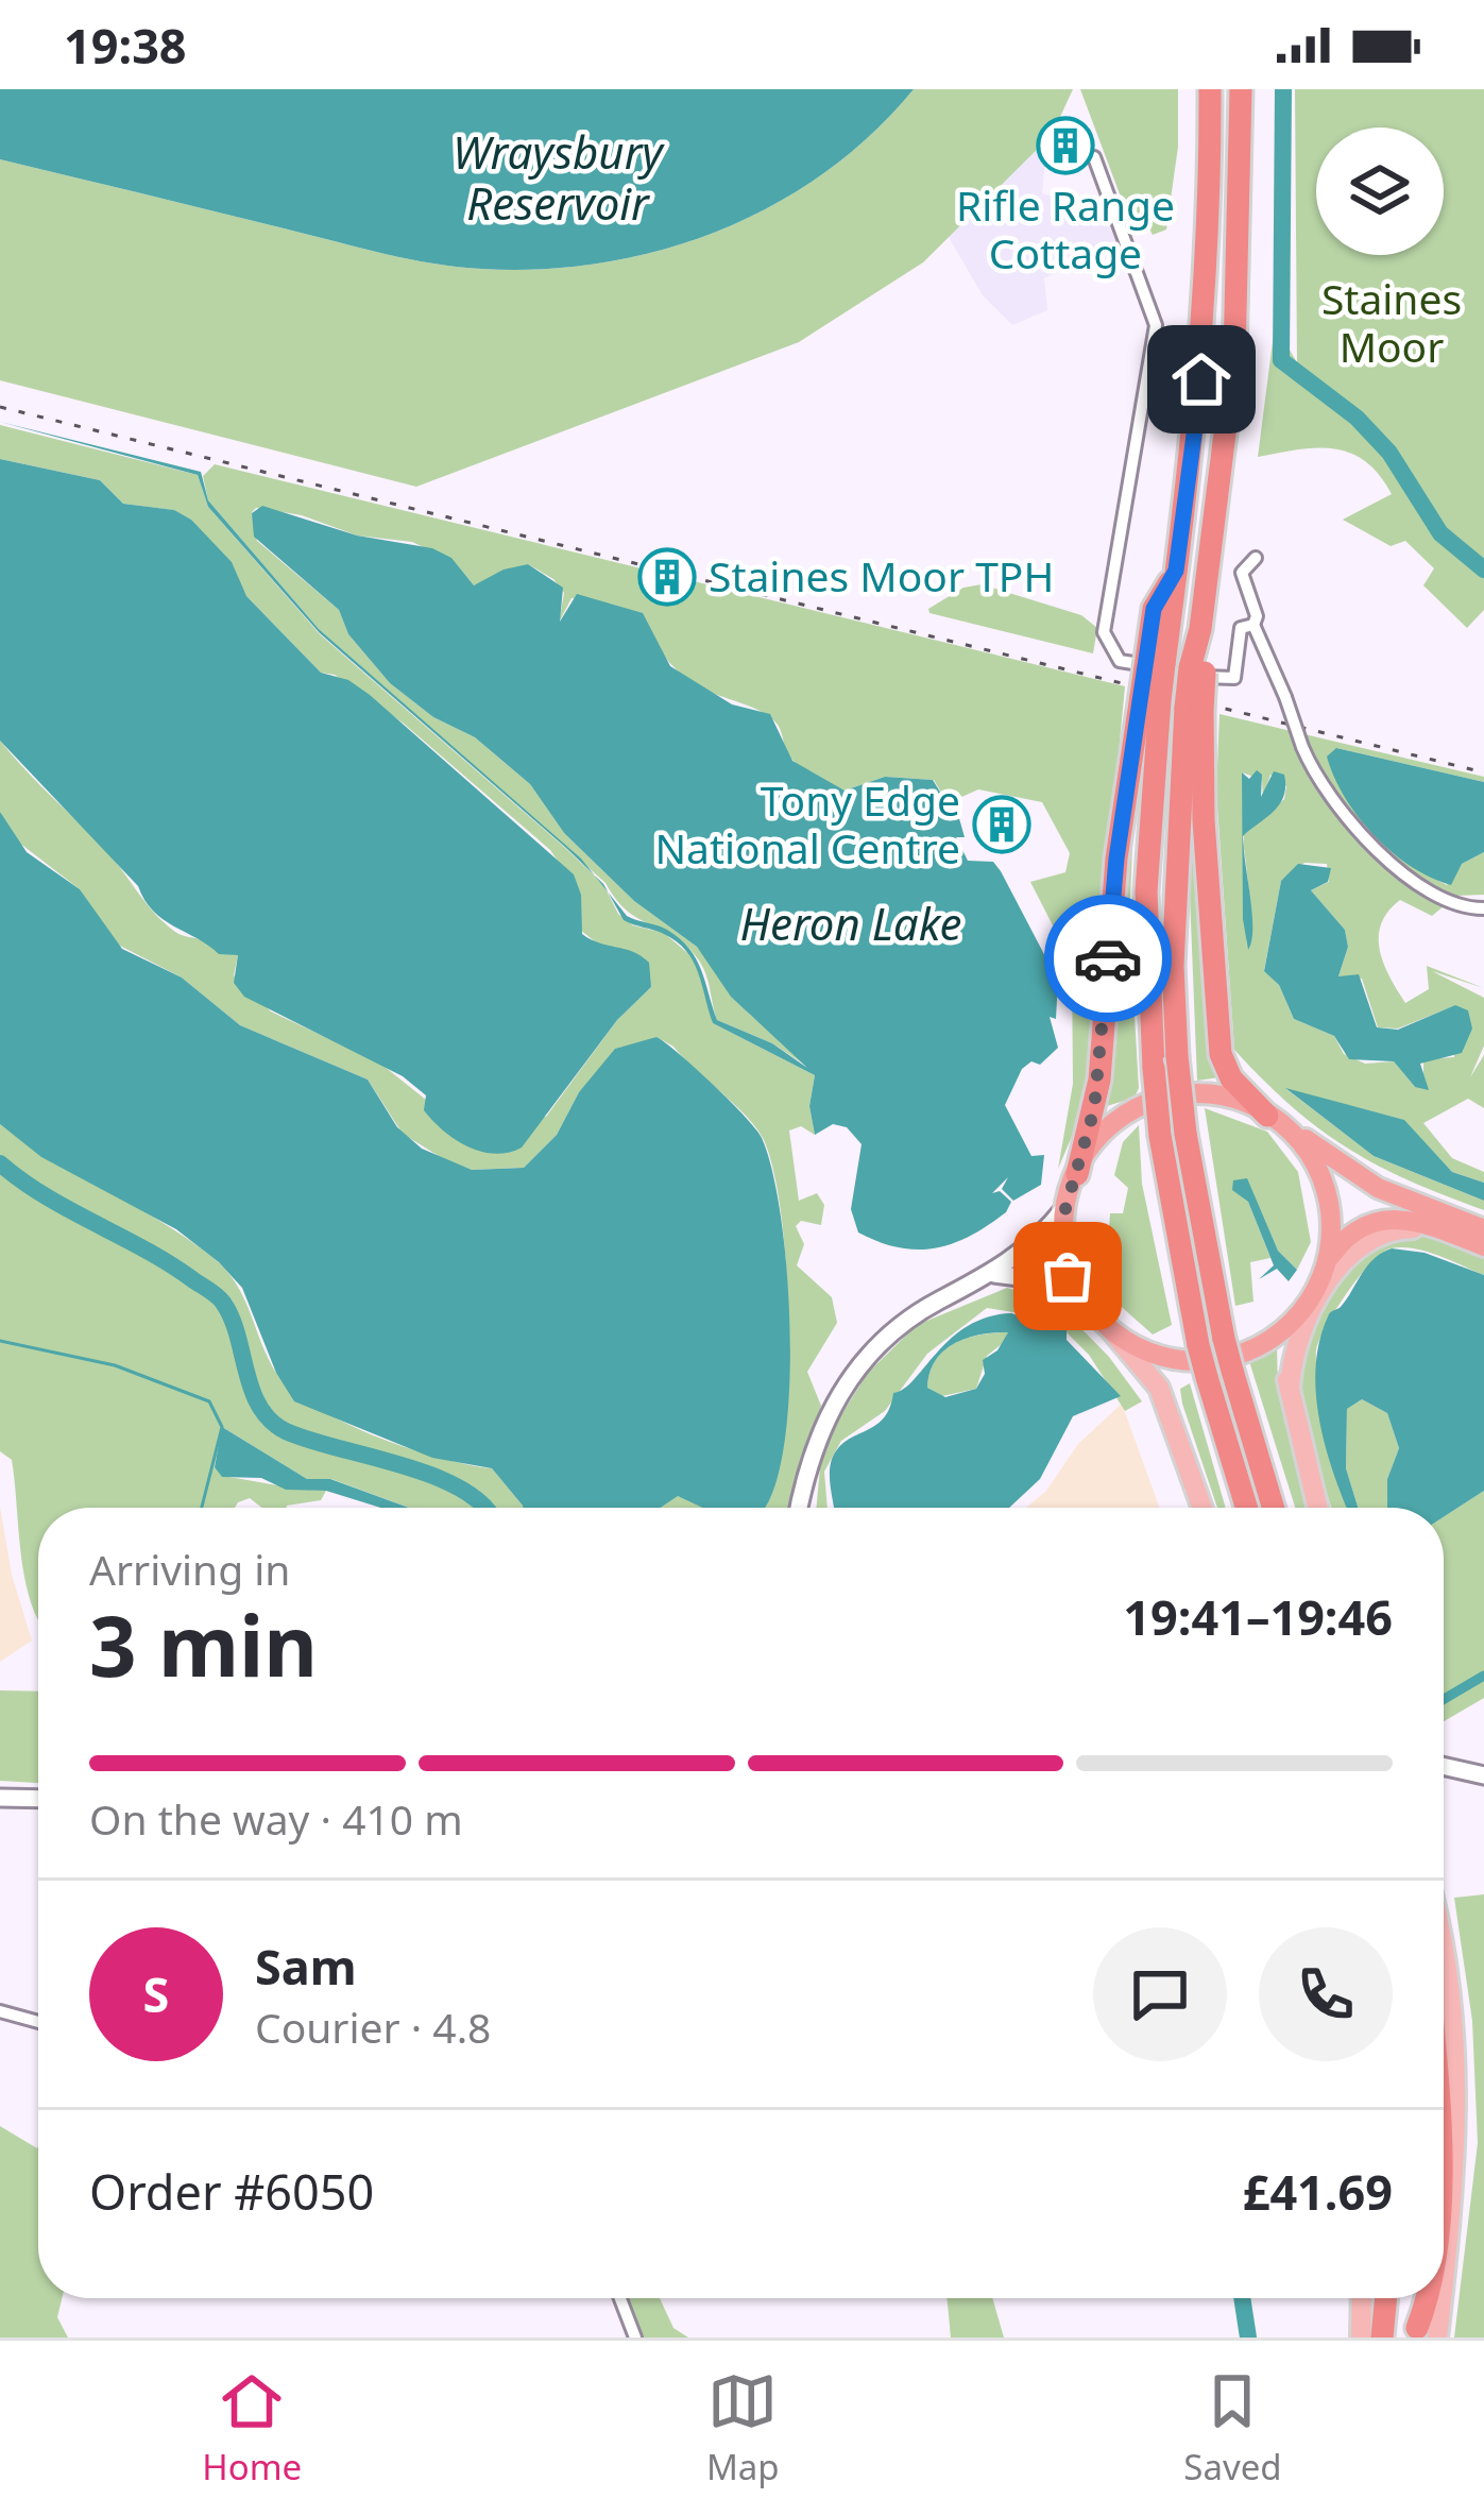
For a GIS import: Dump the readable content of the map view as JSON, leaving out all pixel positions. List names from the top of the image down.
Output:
{
  "water": ["Wraysbury Reservoir", "Heron Lake"],
  "parks": ["Staines Moor"],
  "places": {
    "building": ["Rifle Range Cottage", "Staines Moor TPH", "Tony Edge National Centre"]
  },
  "page": {
    "status": "19:38",
    "heading": ["3 min", "Arriving in", "19:41–19:46"],
    "panel": [
      "Sam",
      "Courier · 4.8",
      "Order #6050",
      "£41.69"
    ],
    "bar": "On the way · 410 m",
    "round": "S",
    "tabs": ["Home", "Map", "Saved"]
  }
}
